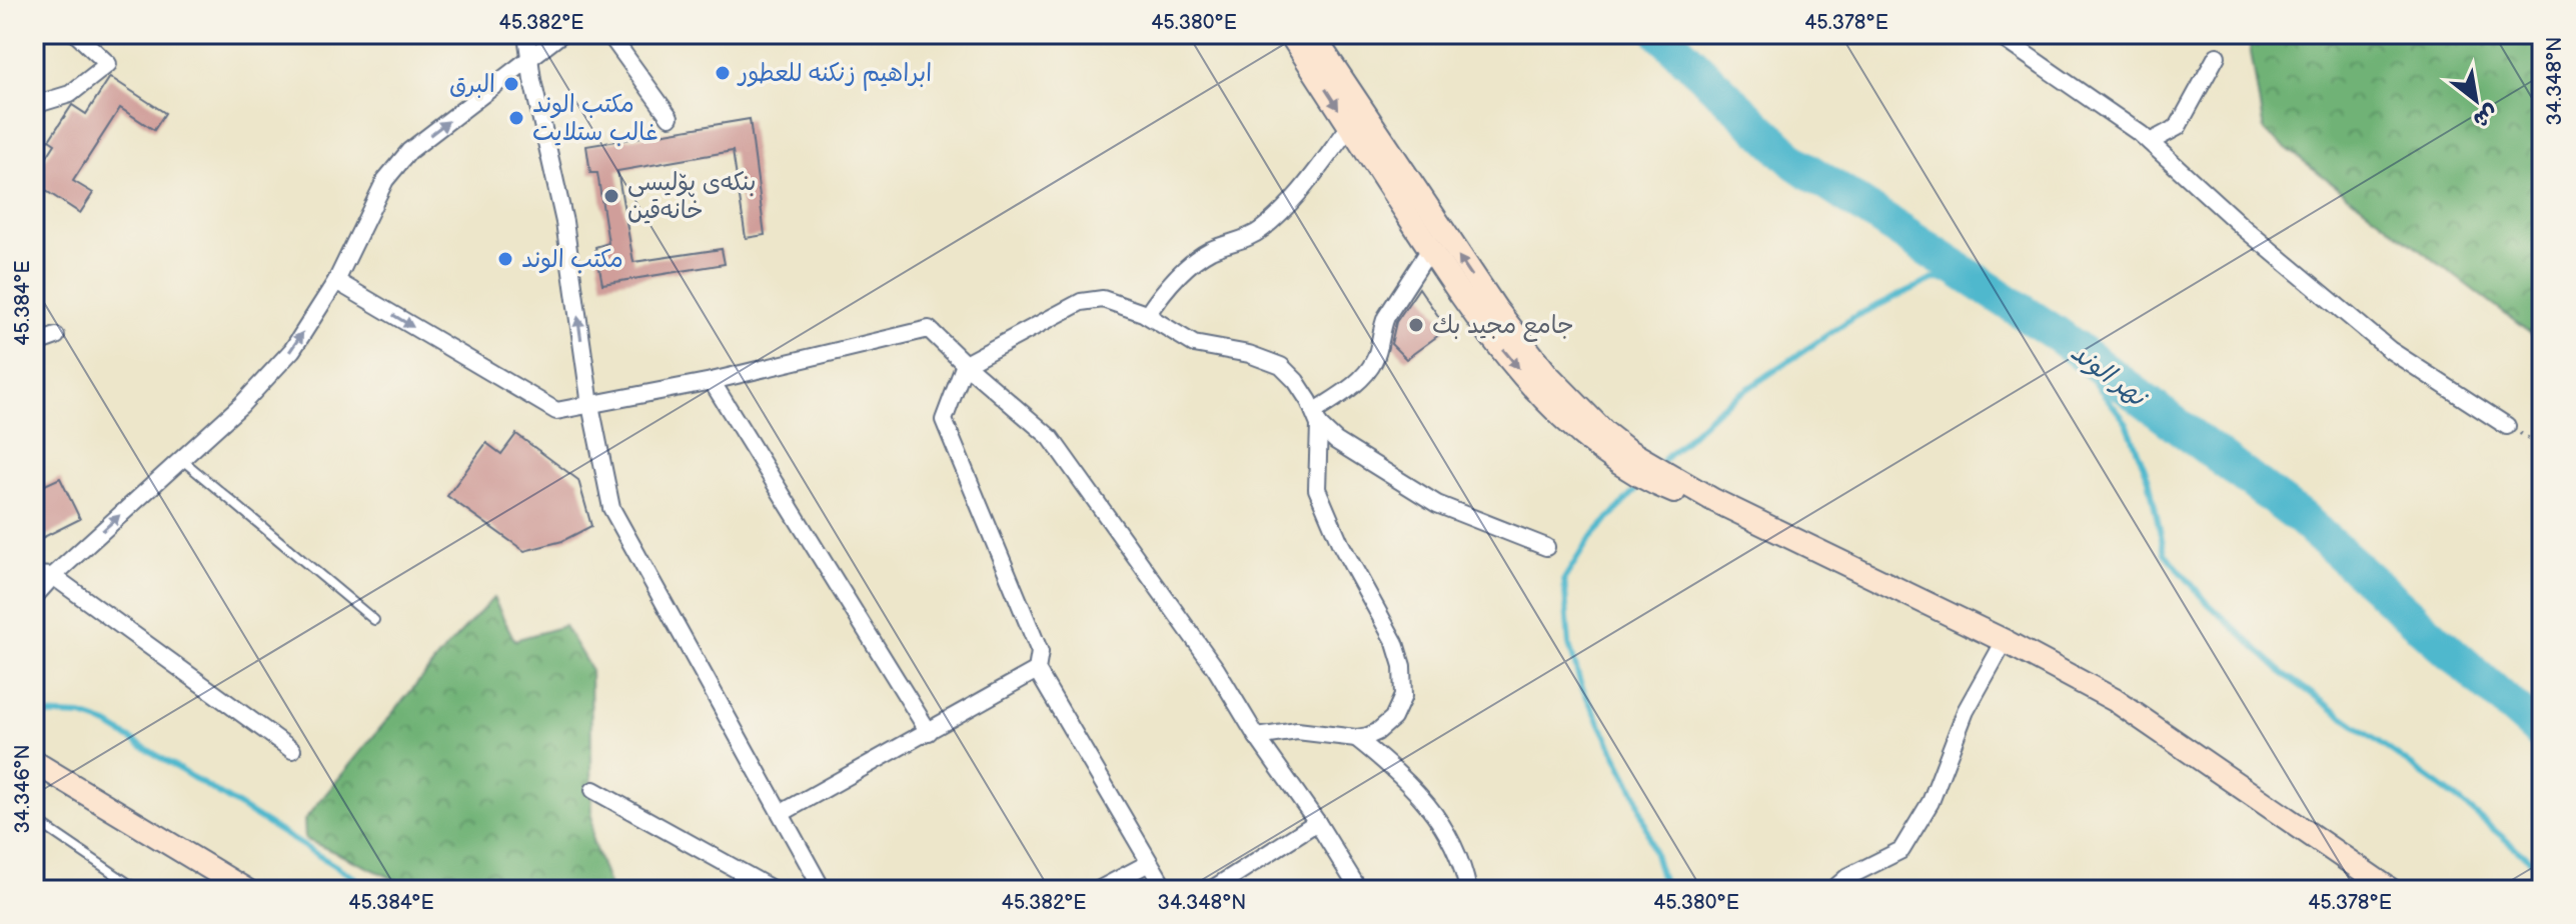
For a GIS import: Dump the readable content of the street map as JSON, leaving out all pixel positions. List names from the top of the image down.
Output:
{
  "water": ["نهر الوند"],
  "places": [
    "ابراهيم زنكنه للعطور",
    "البرق",
    "مكتب الوند غالب ستلايت",
    "بنکەی پۆلیسی خانەقین",
    "مكتب الوند",
    "جامع مجيد بك"
  ],
  "north": "bottom right",
  "coordinates": [
    "45.382°E",
    "45.380°E",
    "45.378°E",
    "34.348°N",
    "45.384°E",
    "34.346°N"
  ]
}
